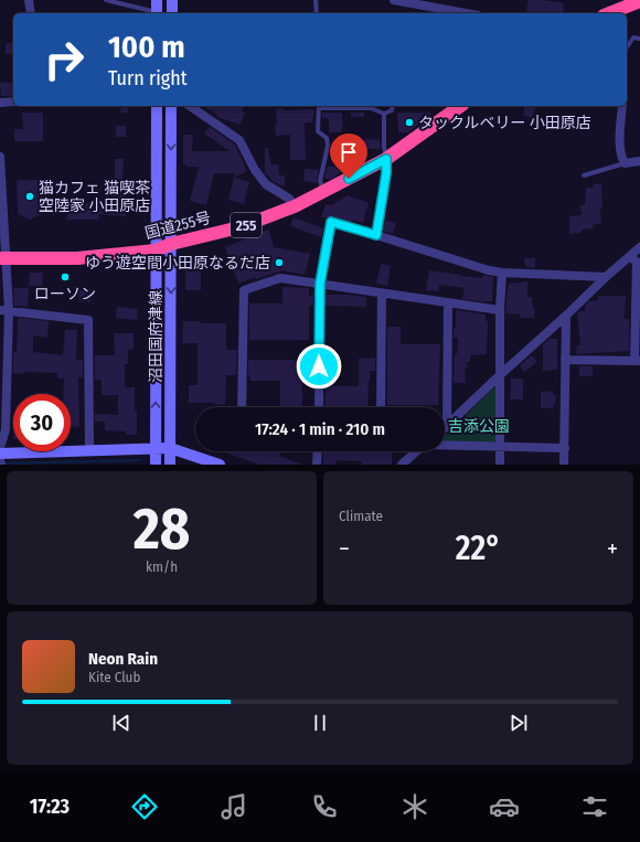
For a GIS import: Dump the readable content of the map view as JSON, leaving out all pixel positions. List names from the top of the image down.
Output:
{
  "streets": {
    "highway": ["国道255号", "255"],
    "main road": ["沼田国府津線"]
  },
  "crossings": [
    ["国道255号", "沼田国府津線"]
  ],
  "parks": ["吉添公園"],
  "places": [
    "タックルベリー 小田原店",
    "猫カフェ 猫喫茶 空陸家 小田原店",
    "ゆう遊空間小田原なるだ店",
    "ローソン"
  ],
  "page": {
    "turn": ["100 m", "Turn right"],
    "limit": "30",
    "trip": "17:24 · 1 min · 210 m",
    "tile": [
      ["28", "km/h"],
      "Climate"
    ],
    "heat": ["−", "22°", "+"],
    "song": ["Neon Rain", "Kite Club"],
    "tabs": "17:23"
  }
}
